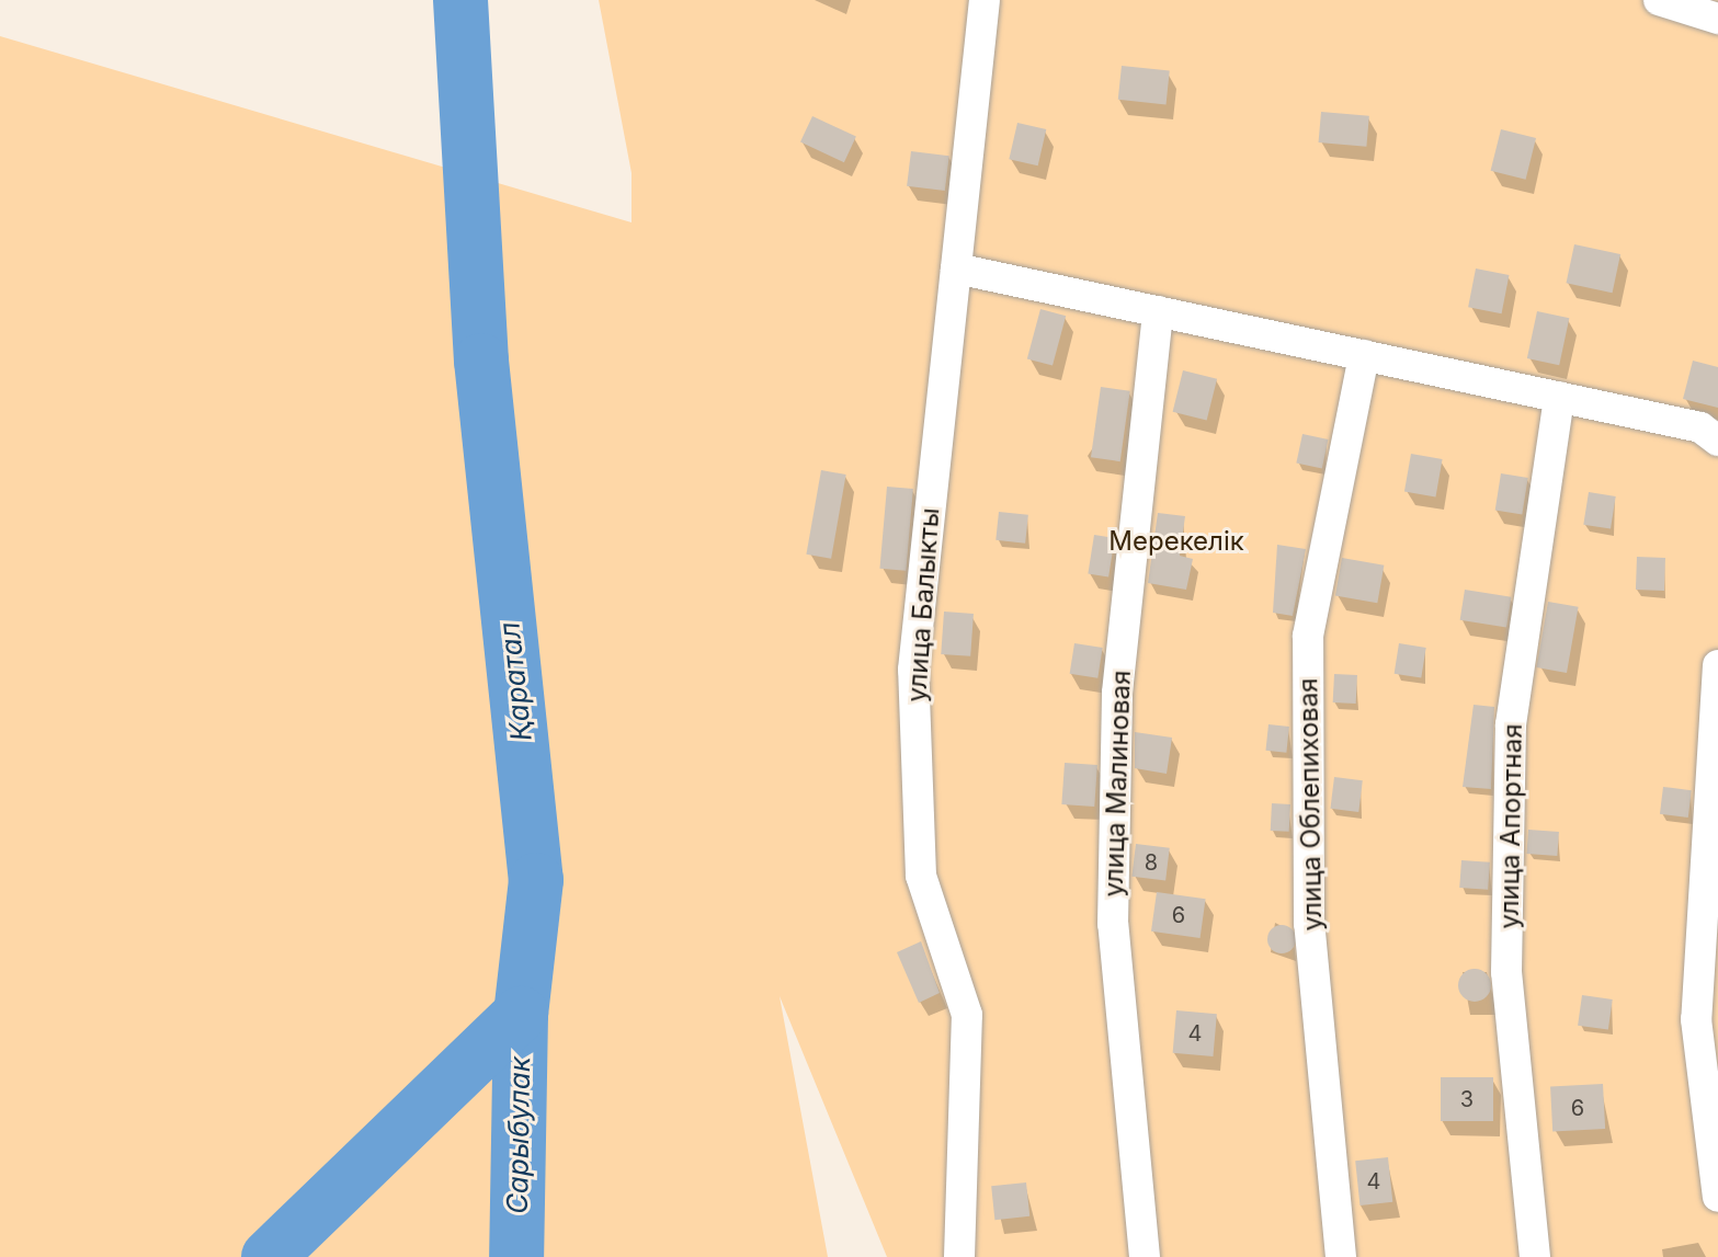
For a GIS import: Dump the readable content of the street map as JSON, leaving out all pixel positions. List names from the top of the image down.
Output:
{
  "streets": {
    "street": [
      "улица Балыкты",
      "улица Малиновая",
      "улица Облепиховая",
      "улица Апортная"
    ]
  },
  "water": ["Қаратал", "Сарыбулак"],
  "parks": ["Мерекелік"],
  "house_numbers": [
    "8",
    "6",
    "4",
    "3",
    "6",
    "4"
  ]
}
